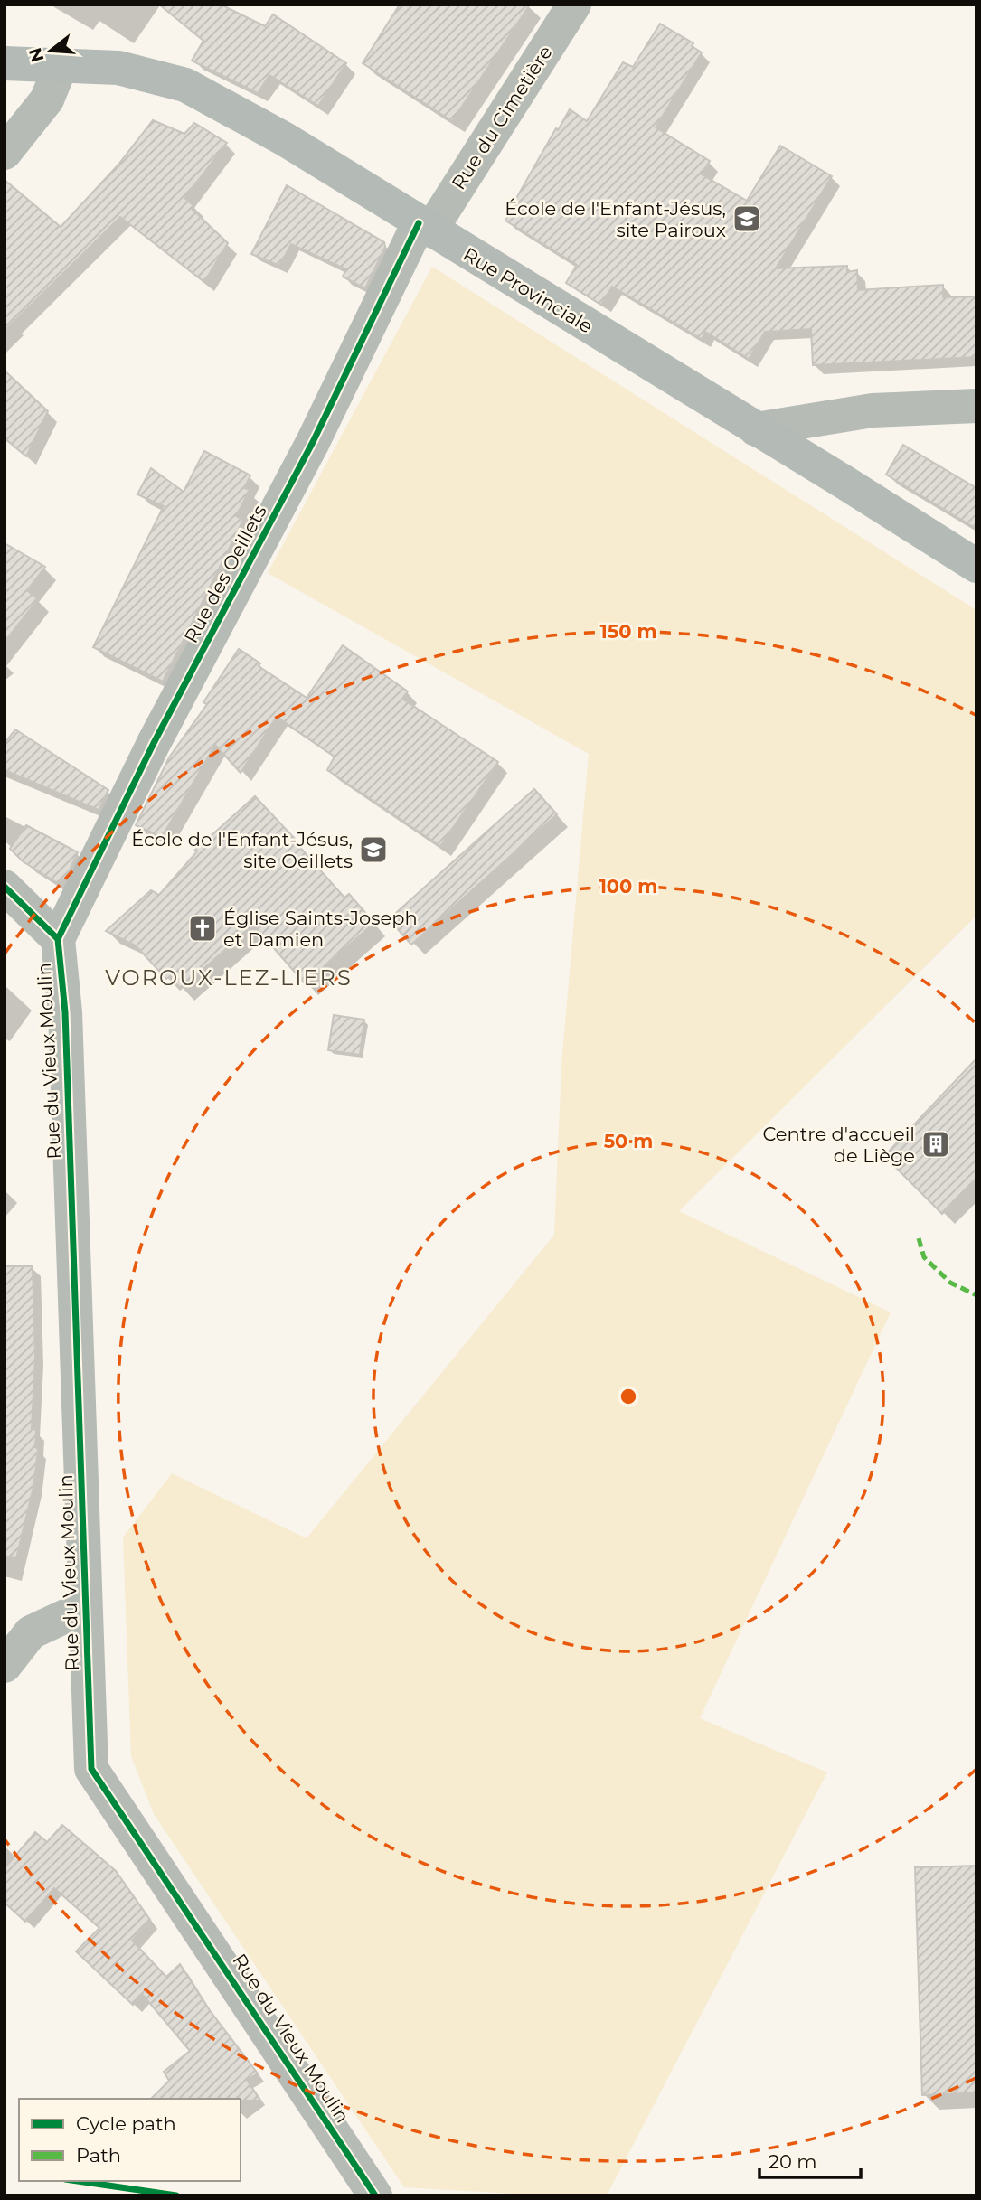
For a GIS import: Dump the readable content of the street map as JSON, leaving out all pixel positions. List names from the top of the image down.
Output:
{
  "streets": {
    "main road": ["Rue Provinciale"],
    "street": ["Rue du Cimetière", "Rue des Oeillets", "Rue du Vieux Moulin"]
  },
  "crossings": [
    ["Rue du Cimetière", "Rue Provinciale"],
    ["Rue du Cimetière", "Rue des Oeillets"],
    ["Rue Provinciale", "Rue des Oeillets"],
    ["Rue des Oeillets", "Rue du Vieux Moulin"]
  ],
  "districts": ["VOROUX-LEZ-LIERS"],
  "places": {
    "school or university": ["École de l'Enfant-Jésus, site Pairoux", "École de l'Enfant-Jésus, site Oeillets"],
    "church": ["Église Saints-Joseph et Damien"],
    "building": ["Centre d'accueil de Liège"]
  },
  "legend": ["Cycle path", "Path"],
  "scale_bar": "20 m",
  "north": "left",
  "rings": ["150 m", "100 m", "50 m"]
}
